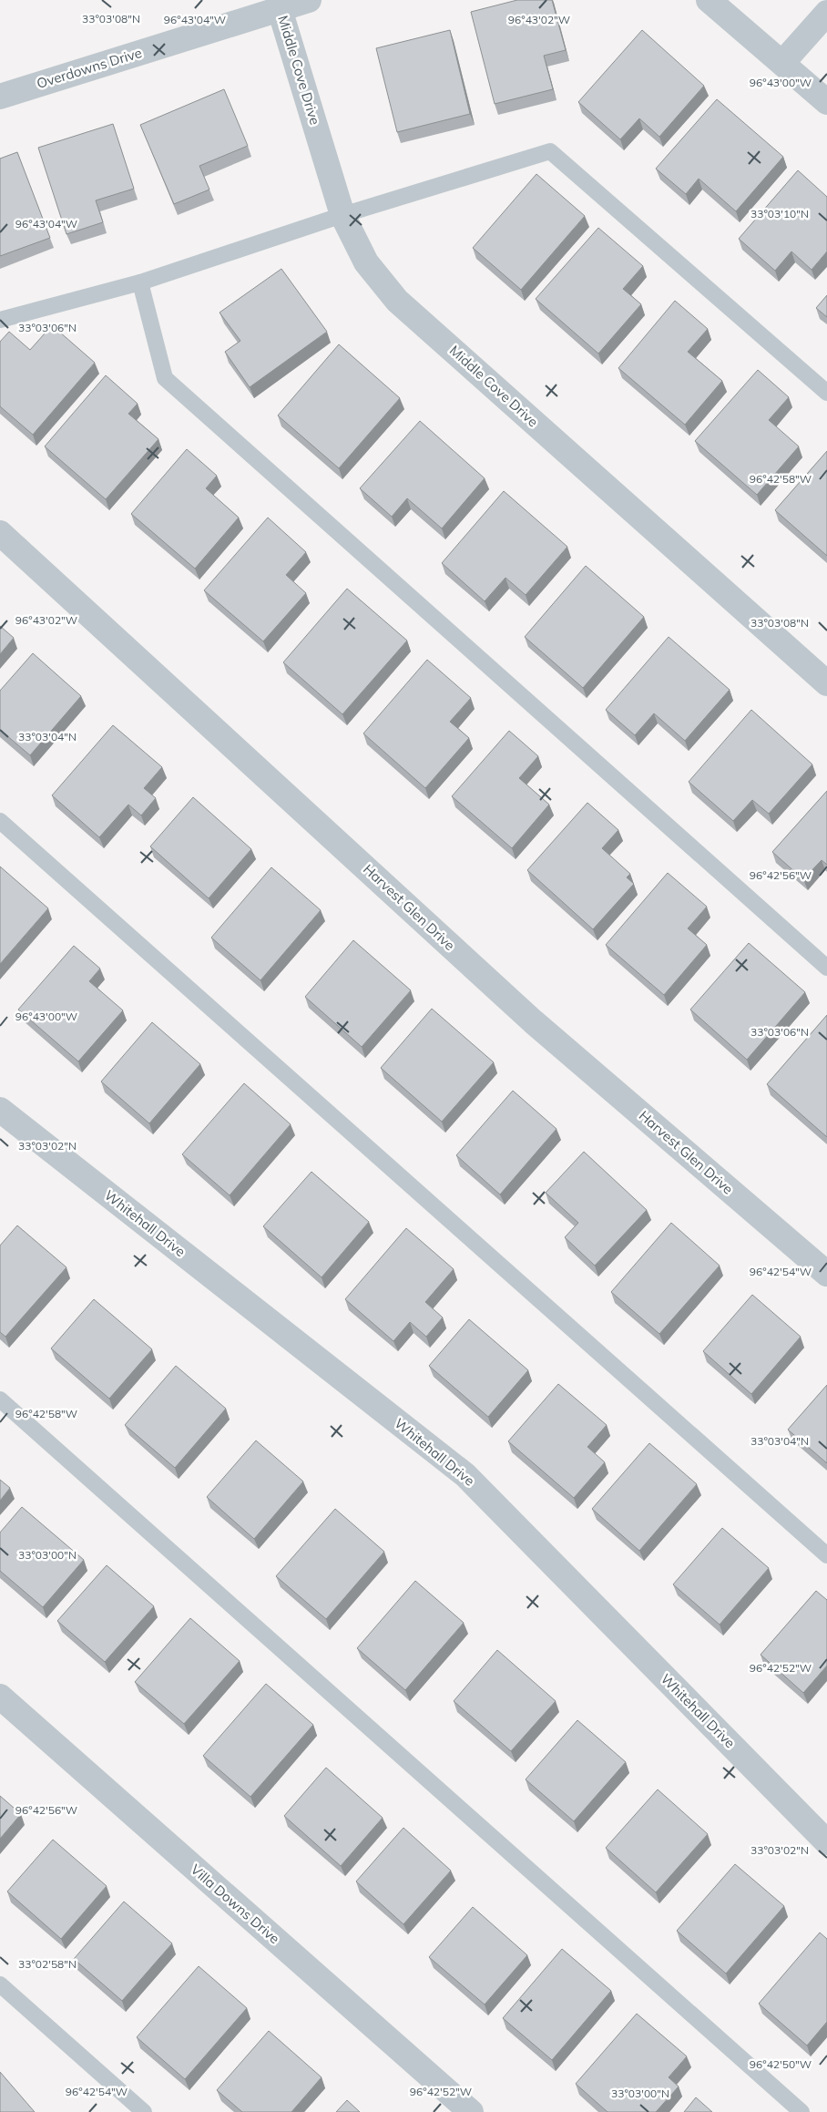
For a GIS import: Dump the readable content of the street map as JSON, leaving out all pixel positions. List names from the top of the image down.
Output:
{
  "streets": {
    "street": [
      "Overdowns Drive",
      "Middle Cove Drive",
      "Harvest Glen Drive",
      "Whitehall Drive",
      "Villa Downs Drive"
    ]
  },
  "crossings": [
    ["Overdowns Drive", "Middle Cove Drive"]
  ],
  "coordinates": [
    "33°03'08\"N",
    "96°43'04\"W",
    "96°43'02\"W",
    "96°43'00\"W",
    "33°03'10\"N",
    "33°03'06\"N",
    "96°42'58\"W",
    "33°03'04\"N",
    "96°42'56\"W",
    "33°03'02\"N",
    "96°42'54\"W",
    "33°03'00\"N",
    "96°42'52\"W",
    "33°02'58\"N",
    "96°42'50\"W"
  ]
}
